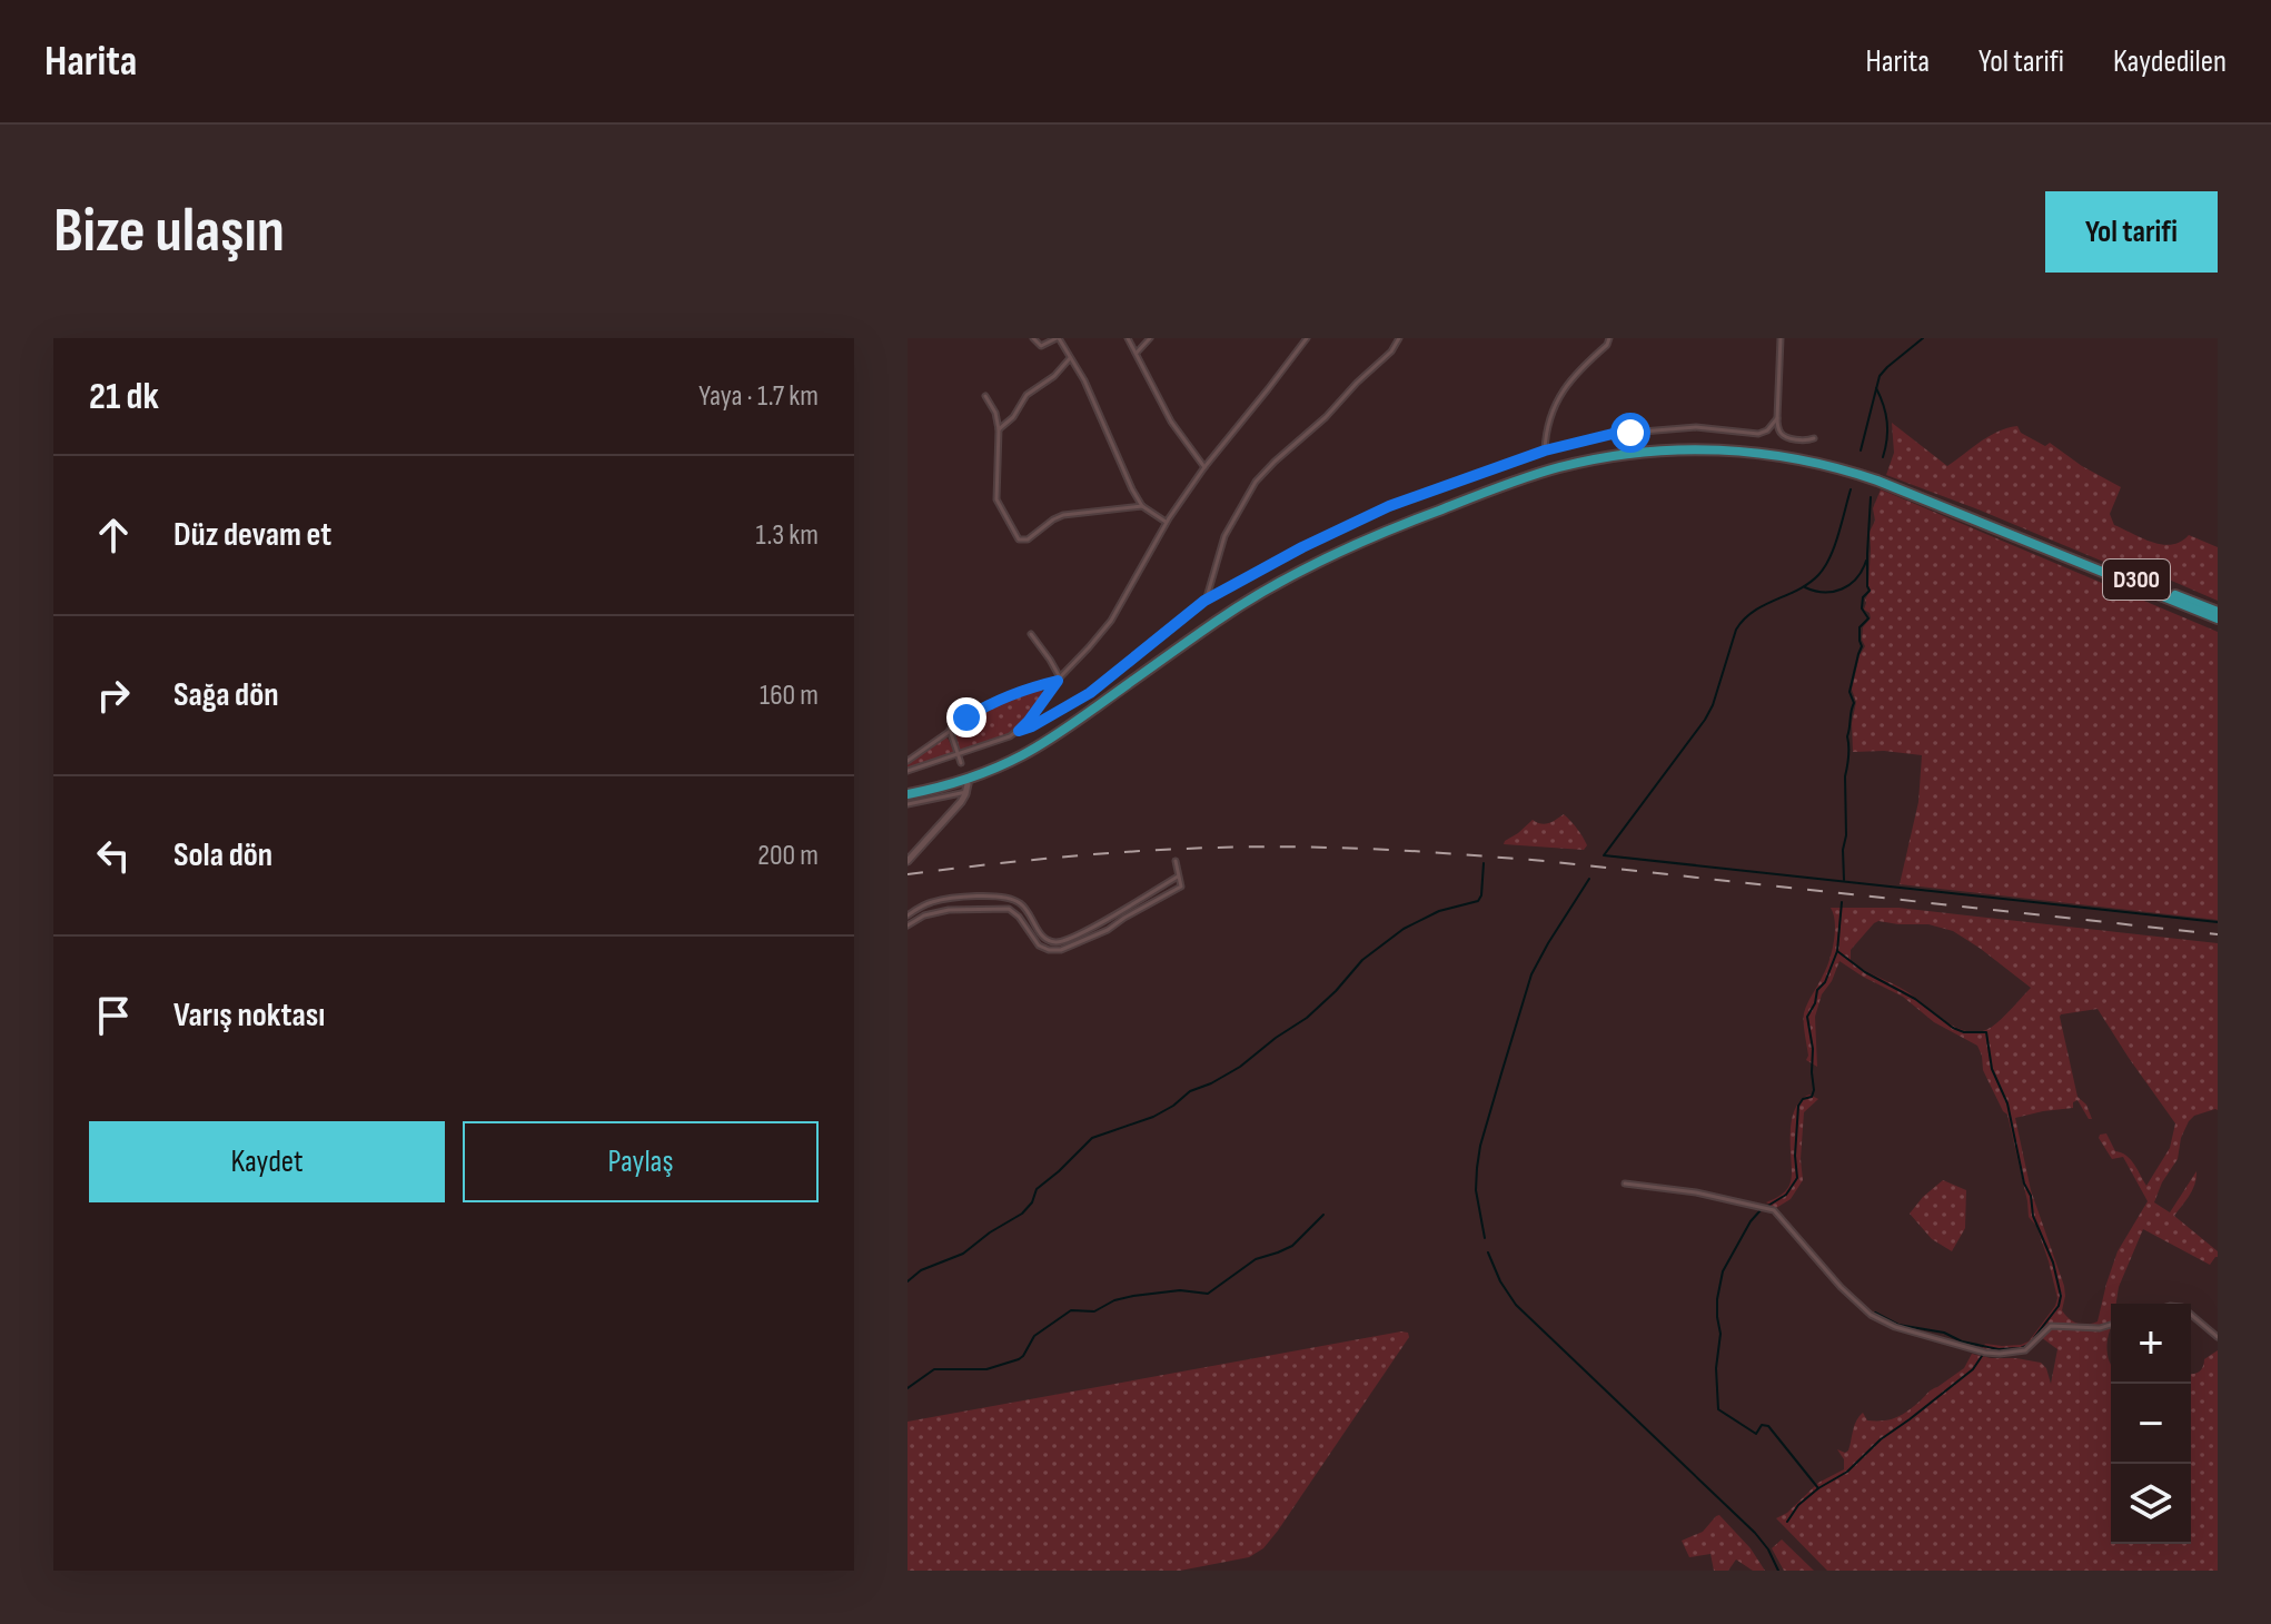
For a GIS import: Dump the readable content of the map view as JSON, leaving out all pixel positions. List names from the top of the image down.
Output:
{
  "streets": {
    "highway": ["D300"]
  },
  "page": {
    "header": "Harita",
    "nav": ["Harita", "Yol tarifi", "Kaydedilen"],
    "buttons": [
      "Yol tarifi",
      ["Kaydet", "Paylaş"]
    ],
    "title": "Bize ulaşın",
    "heading": ["21 dk", "Yaya · 1.7 km"],
    "list": [
      ["Düz devam et", "1.3 km"],
      ["Sağa dön", "160 m"],
      ["Sola dön", "200 m"],
      "Varış noktası"
    ],
    "map_buttons": ["+", "−"]
  }
}
